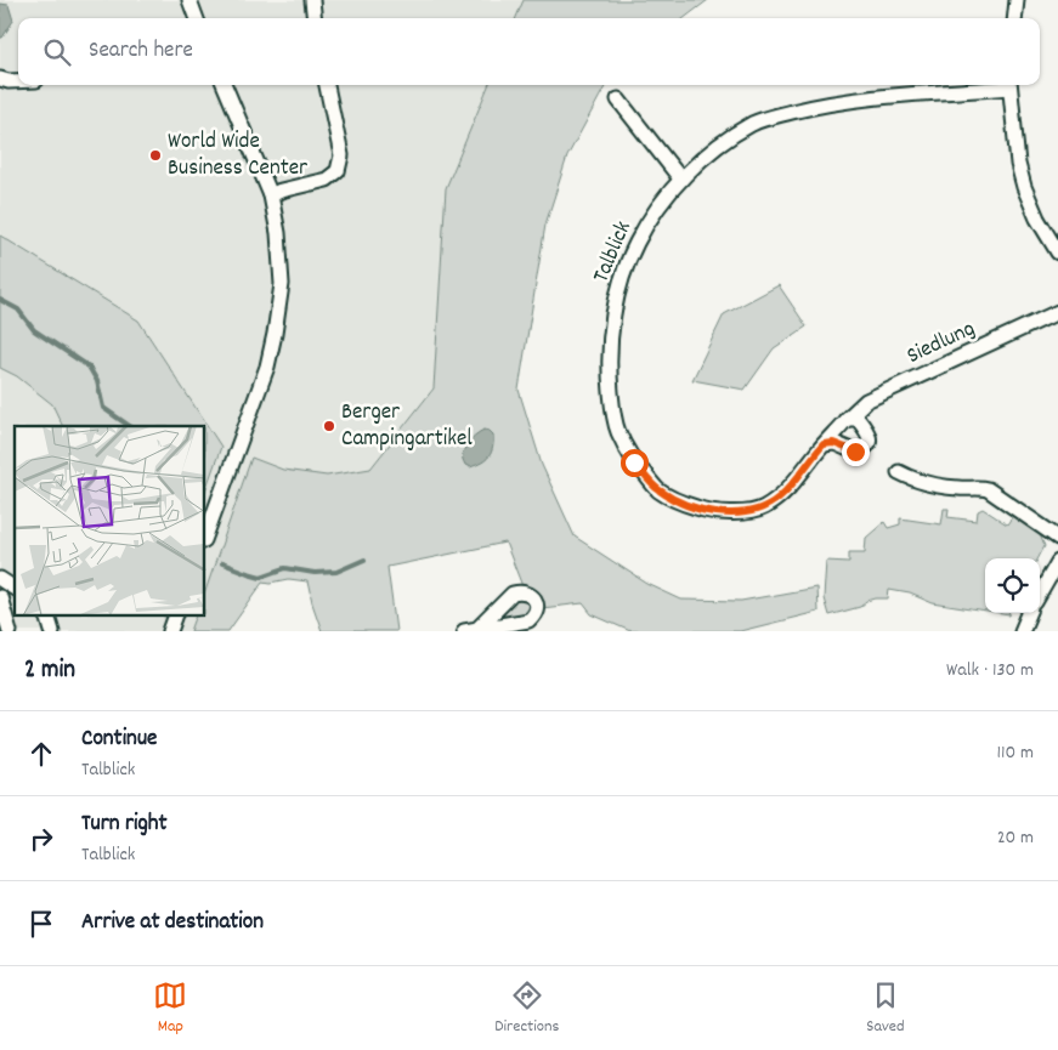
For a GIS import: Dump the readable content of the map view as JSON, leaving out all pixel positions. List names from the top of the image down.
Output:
{
  "streets": {
    "street": ["Talblick", "Siedlung"]
  },
  "crossings": [
    ["Talblick", "Siedlung"]
  ],
  "places": ["World Wide Business Center", "Berger Campingartikel"],
  "page": {
    "search": "Search here",
    "heading": ["2 min", "Walk · 130 m"],
    "list": [
      ["Continue", "Talblick", "110 m"],
      ["Turn right", "Talblick", "20 m"],
      "Arrive at destination"
    ],
    "nav": ["Map", "Directions", "Saved"]
  }
}
